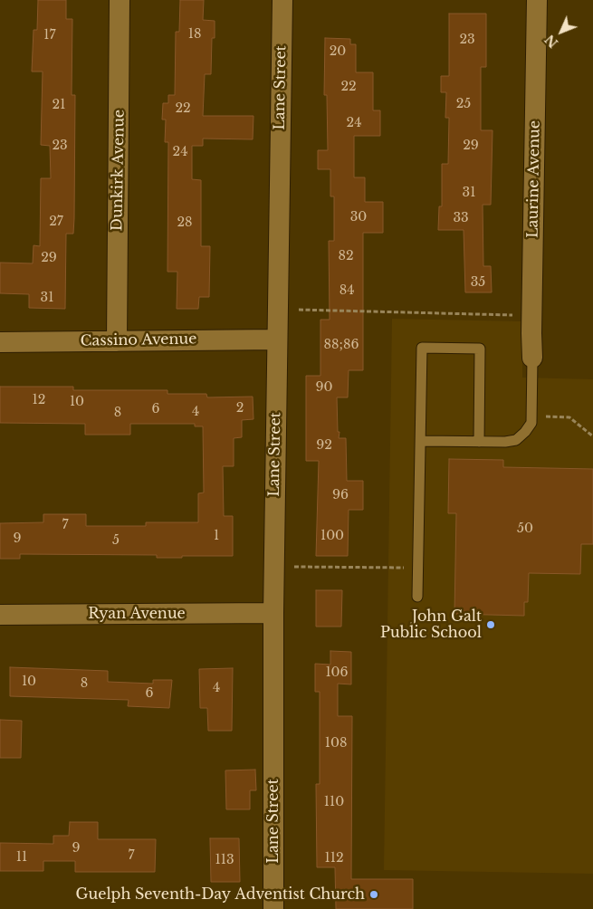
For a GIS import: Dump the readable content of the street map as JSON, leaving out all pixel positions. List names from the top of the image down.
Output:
{
  "streets": {
    "street": [
      "Lane Street",
      "Dunkirk Avenue",
      "Laurine Avenue",
      "Cassino Avenue",
      "Ryan Avenue"
    ]
  },
  "crossings": [
    ["Lane Street", "Cassino Avenue"],
    ["Lane Street", "Ryan Avenue"],
    ["Dunkirk Avenue", "Cassino Avenue"]
  ],
  "places": ["John Galt Public School", "Guelph Seventh-Day Adventist Church"],
  "house_numbers": [
    "18",
    "17",
    "23",
    "20",
    "22",
    "25",
    "21",
    "22",
    "24",
    "23",
    "29",
    "24",
    "31",
    "30",
    "33",
    "27",
    "28",
    "82",
    "29",
    "35",
    "84",
    "31",
    "88;86",
    "90",
    "12",
    "10",
    "2",
    "6",
    "4",
    "8",
    "92",
    "96",
    "7",
    "50",
    "1",
    "100",
    "9",
    "5",
    "106",
    "10",
    "8",
    "4",
    "6",
    "108",
    "110",
    "9",
    "7",
    "11",
    "112",
    "113"
  ],
  "north": "bottom left"
}
